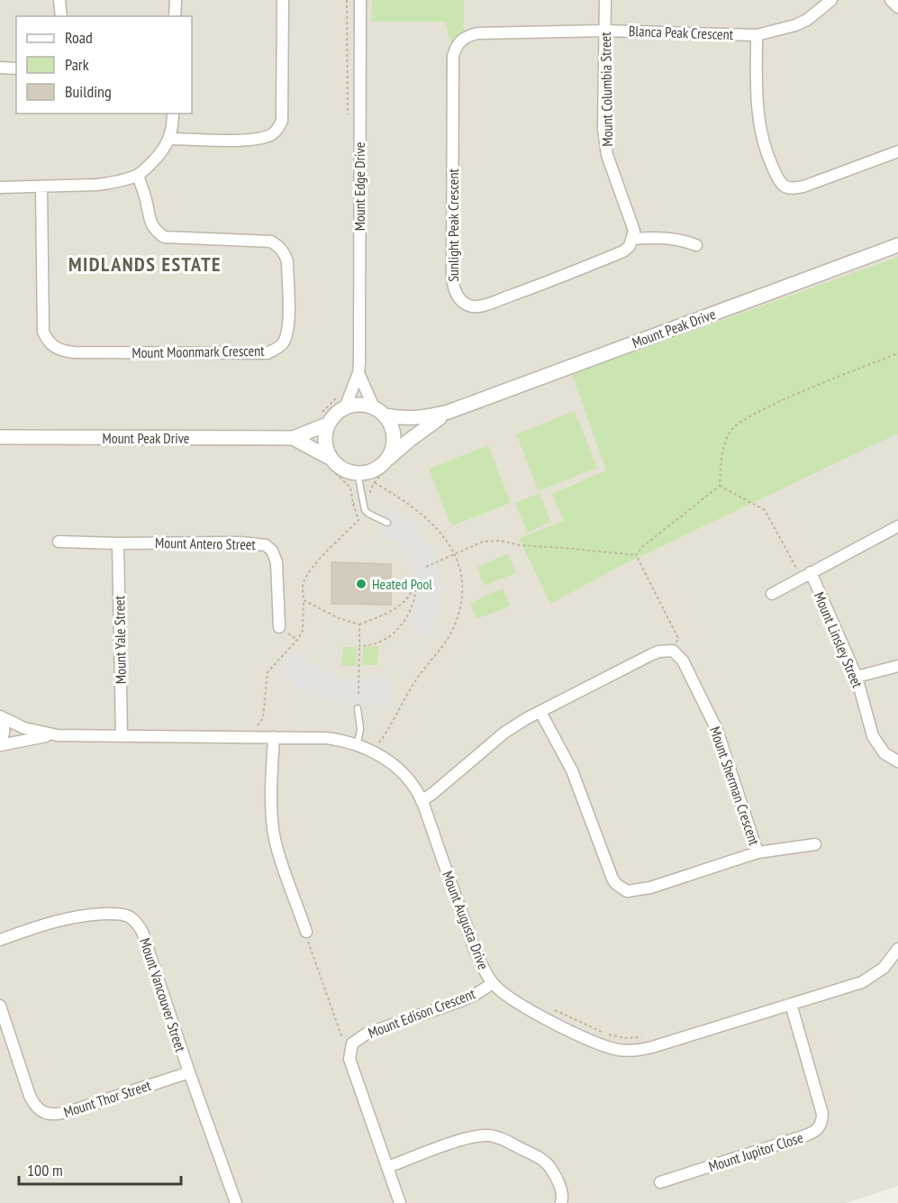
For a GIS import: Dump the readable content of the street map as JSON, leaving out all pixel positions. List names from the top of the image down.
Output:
{
  "streets": {
    "street": [
      "Blanca Peak Crescent",
      "Mount Columbia Street",
      "Mount Edge Drive",
      "Sunlight Peak Crescent",
      "Mount Peak Drive",
      "Mount Moonmark Crescent",
      "Mount Antero Street",
      "Mount Yale Street",
      "Mount Linsley Street",
      "Mount Sherman Crescent",
      "Mount Augusta Drive",
      "Mount Vancouver Street",
      "Mount Edison Crescent",
      "Mount Thor Street",
      "Mount Jupitor Close"
    ]
  },
  "crossings": [
    ["Blanca Peak Crescent", "Mount Columbia Street"],
    ["Blanca Peak Crescent", "Sunlight Peak Crescent"],
    ["Mount Columbia Street", "Sunlight Peak Crescent"],
    ["Mount Edge Drive", "Mount Peak Drive"],
    ["Mount Antero Street", "Mount Yale Street"],
    ["Mount Yale Street", "Mount Augusta Drive"],
    ["Mount Augusta Drive", "Mount Edison Crescent"],
    ["Mount Augusta Drive", "Mount Jupitor Close"],
    ["Mount Vancouver Street", "Mount Thor Street"]
  ],
  "districts": ["MIDLANDS ESTATE"],
  "places": ["Heated Pool"],
  "legend": ["Road", "Park", "Building"],
  "scale_bar": "100 m"
}
